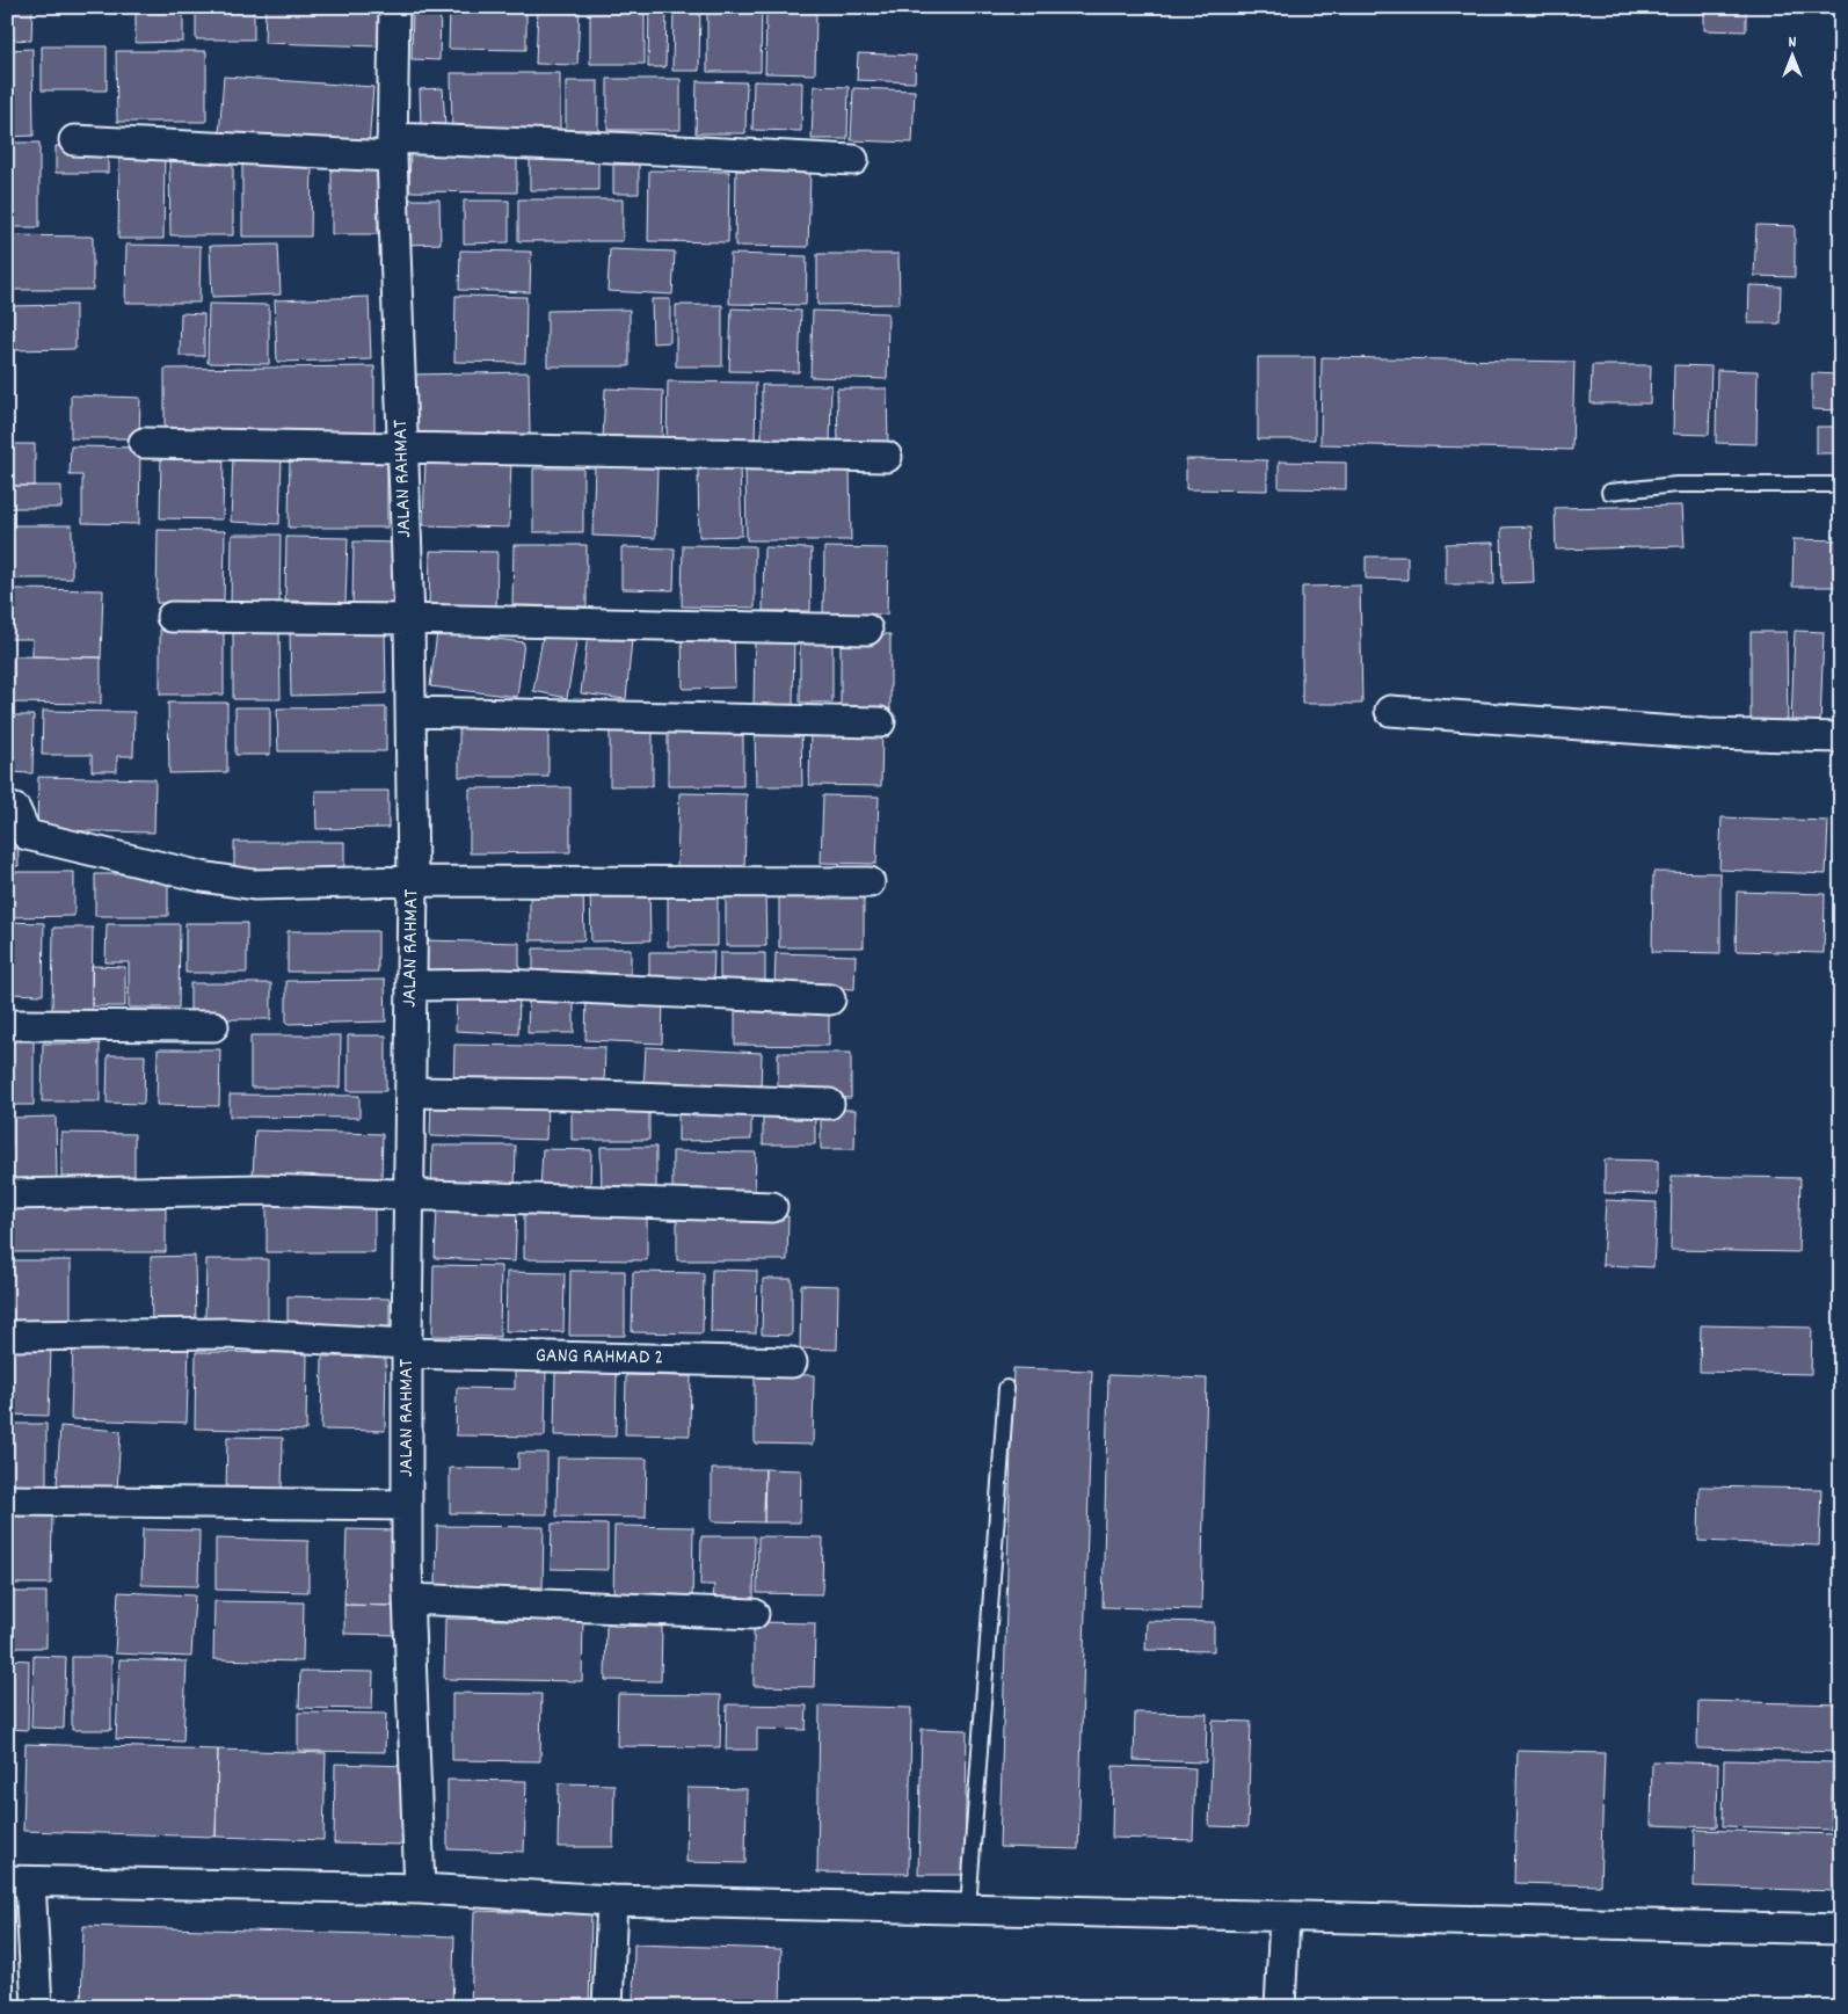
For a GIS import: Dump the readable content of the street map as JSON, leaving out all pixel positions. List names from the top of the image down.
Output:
{
  "streets": {
    "street": ["JALAN RAHMAT", "GANG RAHMAD 2"]
  },
  "crossings": [
    ["JALAN RAHMAT", "GANG RAHMAD 2"]
  ],
  "north": "top"
}
